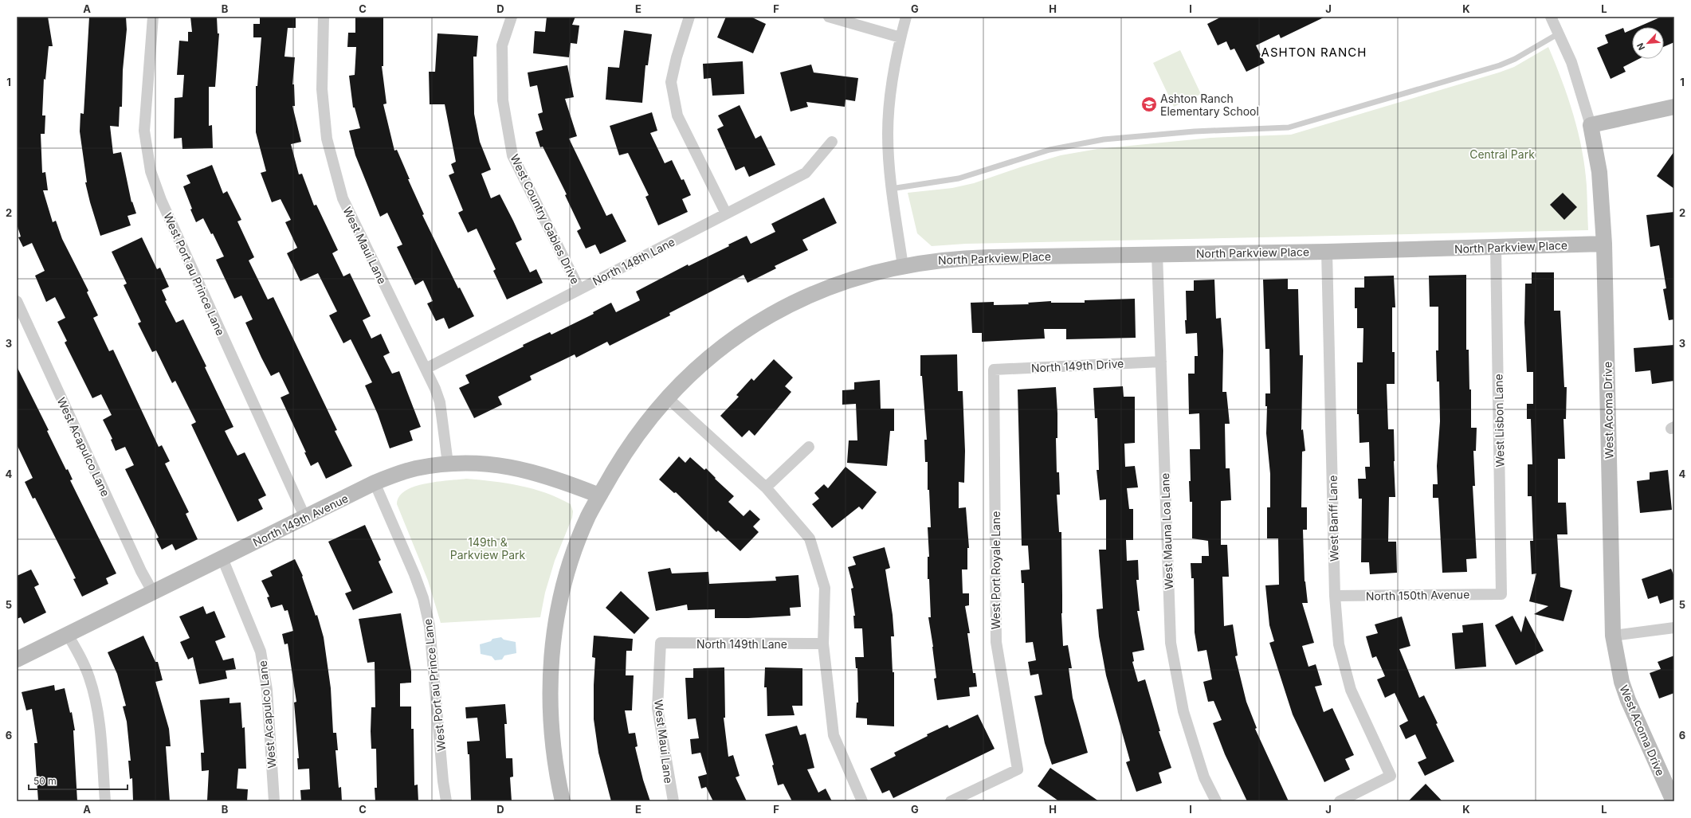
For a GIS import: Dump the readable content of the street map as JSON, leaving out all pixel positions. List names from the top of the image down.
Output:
{
  "streets": {
    "street": [
      "West Country Gables Drive",
      "West Maui Lane",
      "North Parkview Place",
      "North 148th Lane",
      "West Port au Prince Lane",
      "North 149th Drive",
      "West Acoma Drive",
      "West Lisbon Lane",
      "West Acapulco Lane",
      "West Banff Lane",
      "North 149th Avenue",
      "West Mauna Loa Lane",
      "West Port Royale Lane",
      "North 150th Avenue",
      "North 149th Lane"
    ]
  },
  "crossings": [
    ["West Country Gables Drive", "North 148th Lane"],
    ["West Maui Lane", "North 148th Lane"],
    ["West Maui Lane", "North 149th Avenue"],
    ["West Maui Lane", "North 149th Lane"],
    ["North Parkview Place", "West Acoma Drive"],
    ["North Parkview Place", "West Lisbon Lane"],
    ["North Parkview Place", "West Banff Lane"],
    ["North Parkview Place", "North 149th Avenue"],
    ["North Parkview Place", "West Mauna Loa Lane"],
    ["West Port au Prince Lane", "North 149th Avenue"],
    ["North 149th Drive", "West Mauna Loa Lane"],
    ["North 149th Drive", "West Port Royale Lane"],
    ["West Lisbon Lane", "North 150th Avenue"],
    ["West Acapulco Lane", "North 149th Avenue"],
    ["West Banff Lane", "North 150th Avenue"]
  ],
  "districts": ["ASHTON RANCH"],
  "parks": ["Central Park", "149th & Parkview Park"],
  "places": {
    "school or university": ["Ashton Ranch Elementary School"]
  },
  "scale_bar": "50 m",
  "north": "bottom left",
  "grid": {
    "columns": [
      "A",
      "B",
      "C",
      "D",
      "E",
      "F",
      "G",
      "H",
      "I",
      "J",
      "K",
      "L"
    ],
    "rows": [
      "1",
      "2",
      "3",
      "4",
      "5",
      "6"
    ]
  }
}
